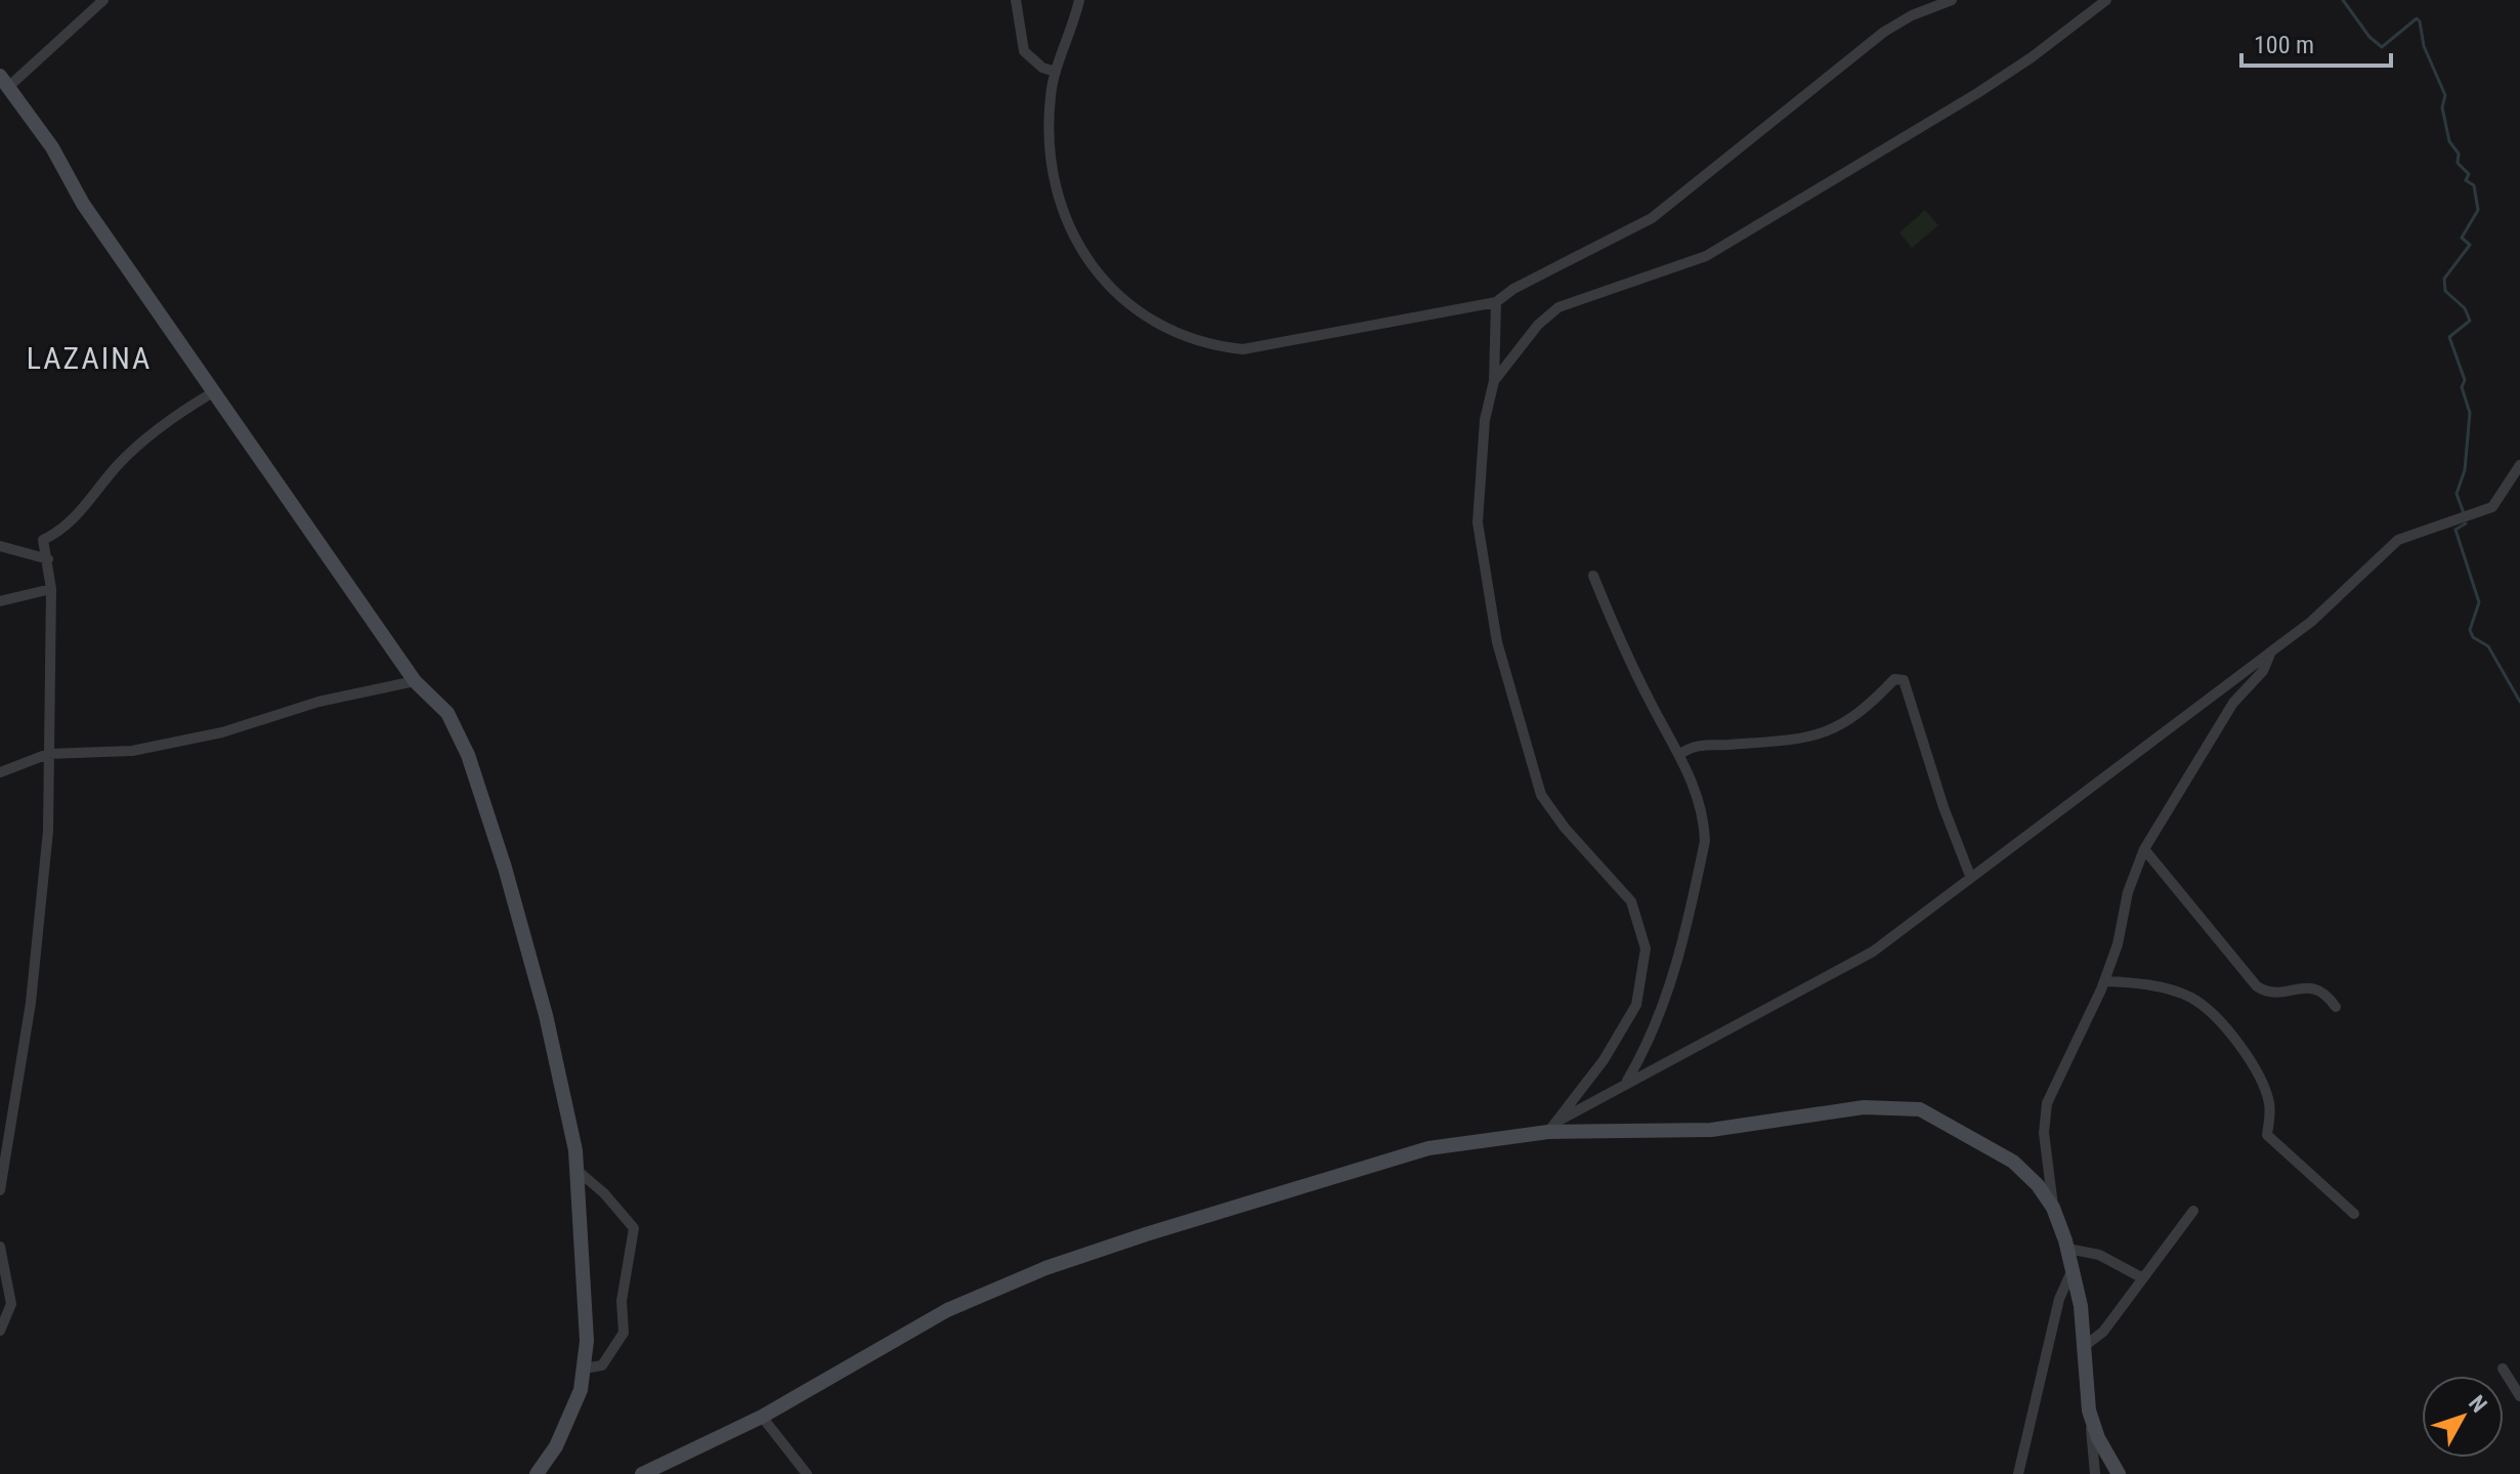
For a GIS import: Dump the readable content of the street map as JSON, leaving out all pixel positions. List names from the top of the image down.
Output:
{
  "districts": ["LAZAINA"],
  "scale_bar": "100 m",
  "north": "top right"
}
